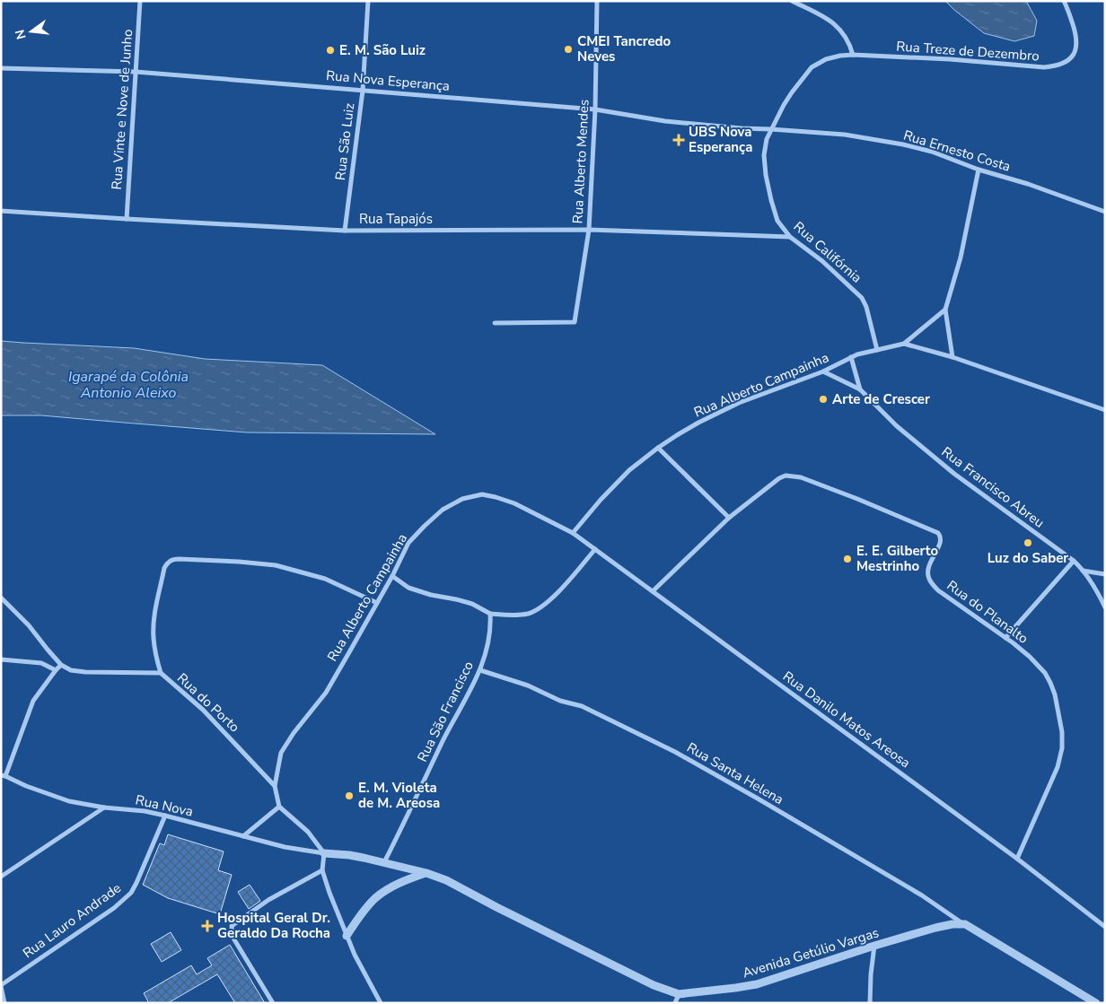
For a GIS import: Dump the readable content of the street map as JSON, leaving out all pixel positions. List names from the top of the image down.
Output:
{
  "streets": {
    "street": [
      "Rua Treze de Dezembro",
      "Rua Nova Esperança",
      "Rua Vinte e Nove de Junho",
      "Rua São Luiz",
      "Rua Ernesto Costa",
      "Rua Alberto Mendes",
      "Rua Tapajós",
      "Rua Califórnia",
      "Rua Alberto Campainha",
      "Rua Francisco Abreu",
      "Rua do Planalto",
      "Rua do Porto",
      "Rua São Francisco",
      "Rua Danilo Matos Areosa",
      "Rua Santa Helena",
      "Rua Nova",
      "Rua Lauro Andrade",
      "Avenida Getúlio Vargas"
    ]
  },
  "crossings": [
    ["Rua Treze de Dezembro", "Rua Califórnia"],
    ["Rua Nova Esperança", "Rua Vinte e Nove de Junho"],
    ["Rua Nova Esperança", "Rua São Luiz"],
    ["Rua Nova Esperança", "Rua Ernesto Costa"],
    ["Rua Nova Esperança", "Rua Alberto Mendes"],
    ["Rua Nova Esperança", "Rua Califórnia"],
    ["Rua Vinte e Nove de Junho", "Rua Tapajós"],
    ["Rua São Luiz", "Rua Tapajós"],
    ["Rua Ernesto Costa", "Rua Califórnia"],
    ["Rua Alberto Mendes", "Rua Tapajós"],
    ["Rua Tapajós", "Rua Califórnia"],
    ["Rua Califórnia", "Rua Alberto Campainha"],
    ["Rua Alberto Campainha", "Rua Francisco Abreu"],
    ["Rua Alberto Campainha", "Rua do Porto"],
    ["Rua Alberto Campainha", "Rua Danilo Matos Areosa"],
    ["Rua do Planalto", "Rua Danilo Matos Areosa"],
    ["Rua São Francisco", "Rua Santa Helena"],
    ["Rua São Francisco", "Avenida Getúlio Vargas"],
    ["Rua Santa Helena", "Avenida Getúlio Vargas"],
    ["Rua Nova", "Rua Lauro Andrade"],
    ["Rua Nova", "Avenida Getúlio Vargas"]
  ],
  "water": ["Igarapé da Colônia Antonio Aleixo"],
  "places": {
    "other": [
      "CMEI Tancredo Neves",
      "E. M. São Luiz",
      "Arte de Crescer",
      "Luz do Saber",
      "E. E. Gilberto Mestrinho",
      "E. M. Violeta de M. Areosa"
    ],
    "health": ["UBS Nova Esperança", "Hospital Geral Dr. Geraldo Da Rocha"]
  },
  "north": "left"
}
